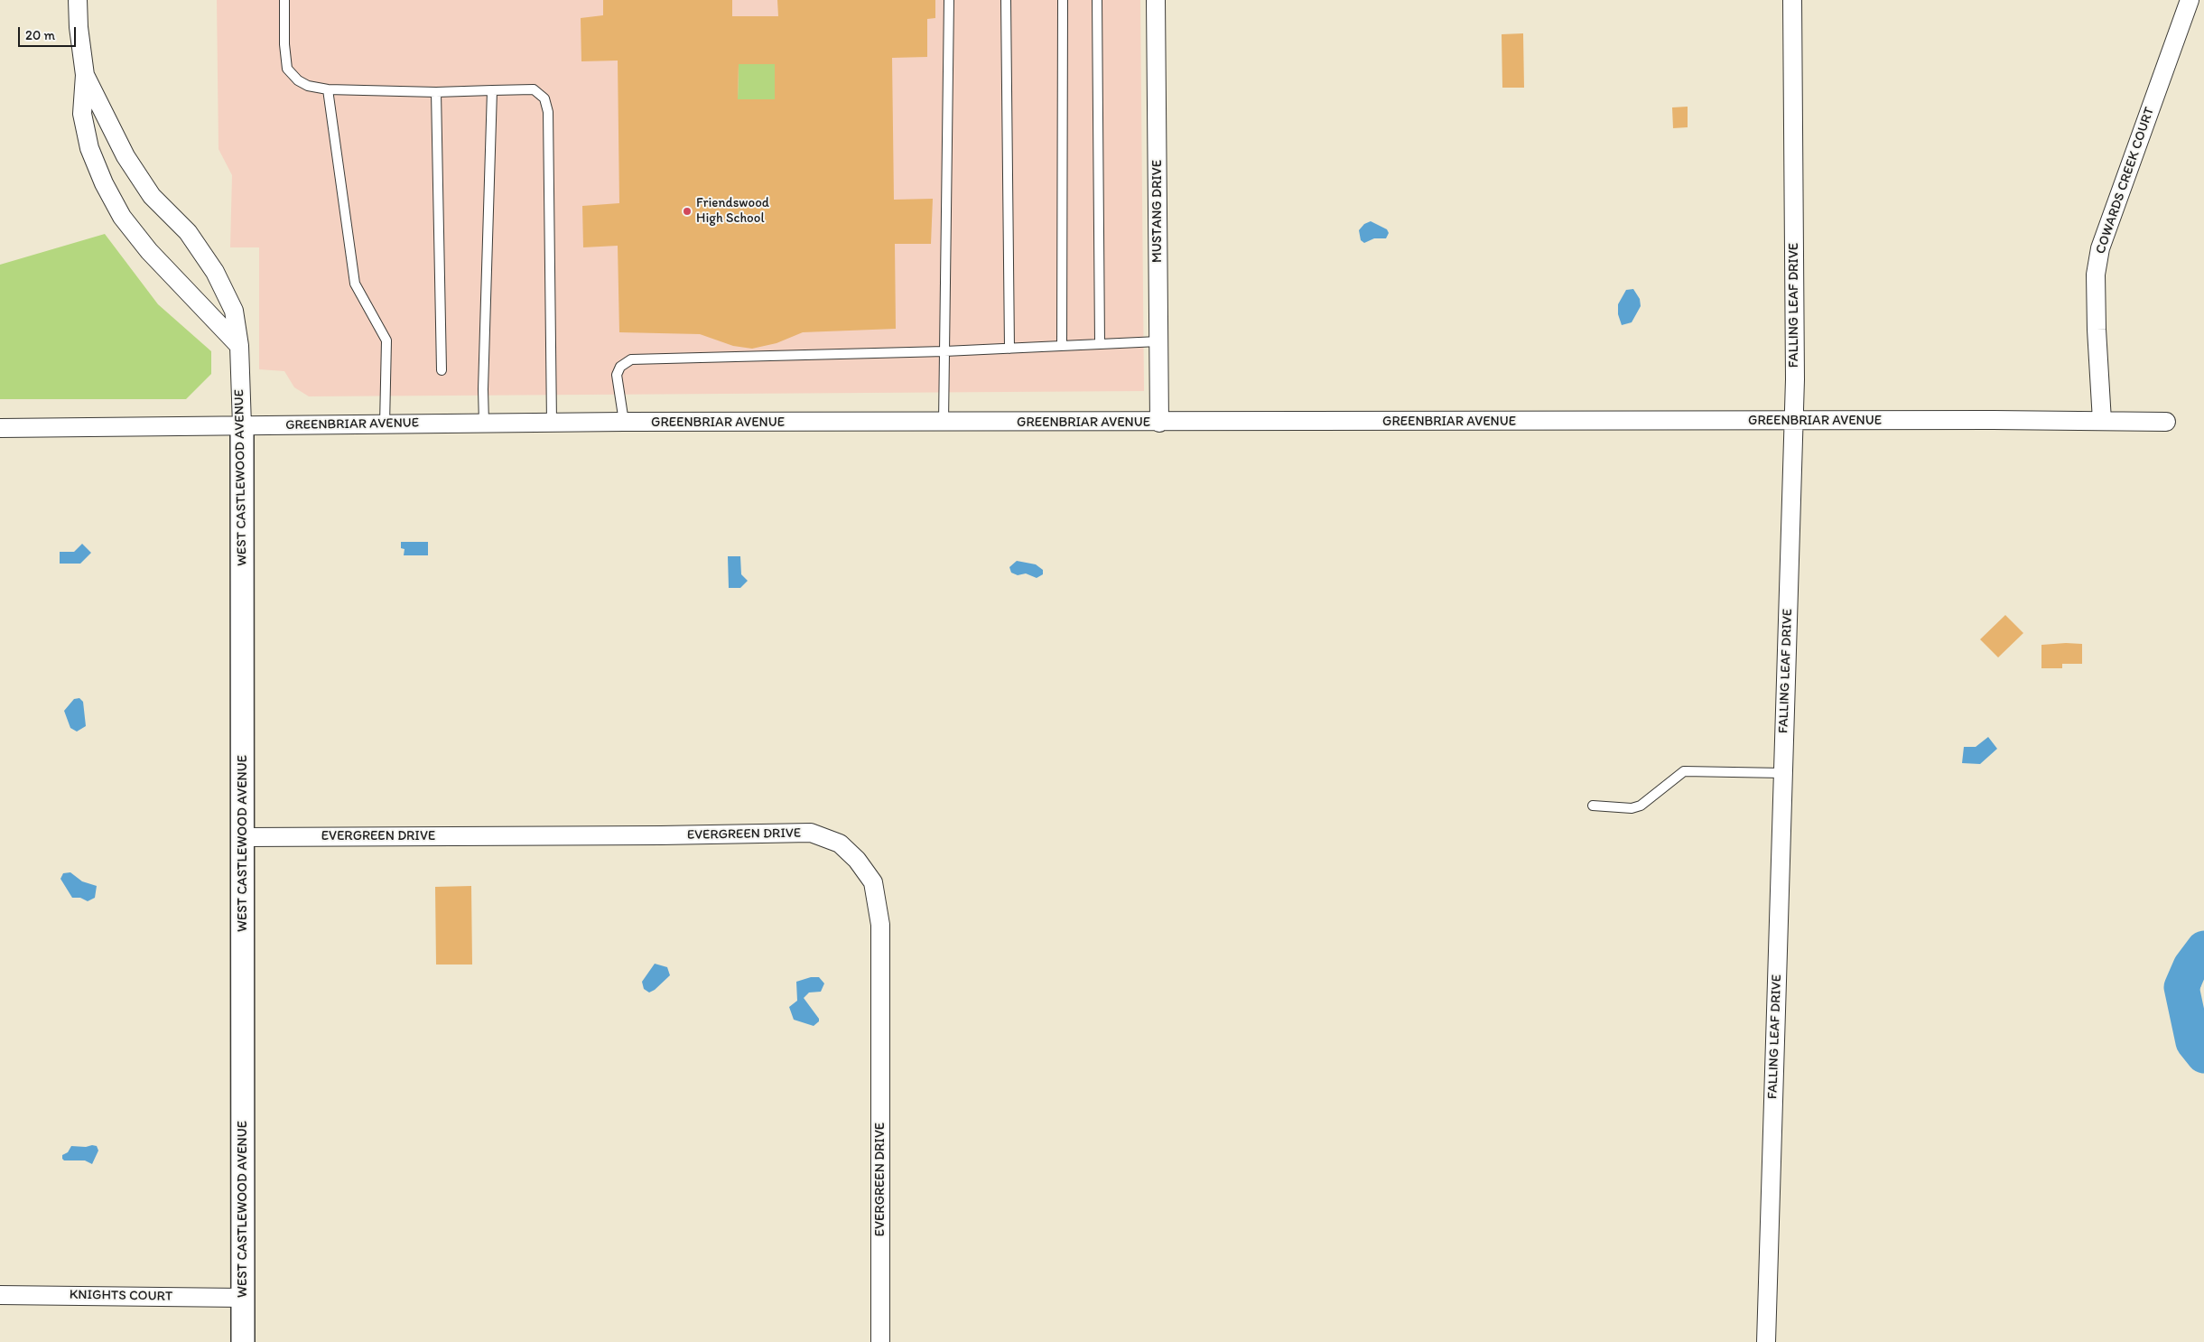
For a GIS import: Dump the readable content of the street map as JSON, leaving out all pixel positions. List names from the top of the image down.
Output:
{
  "streets": {
    "street": [
      "COWARDS CREEK COURT",
      "MUSTANG DRIVE",
      "FALLING LEAF DRIVE",
      "GREENBRIAR AVENUE",
      "WEST CASTLEWOOD AVENUE",
      "EVERGREEN DRIVE",
      "KNIGHTS COURT"
    ]
  },
  "crossings": [
    ["COWARDS CREEK COURT", "GREENBRIAR AVENUE"],
    ["MUSTANG DRIVE", "GREENBRIAR AVENUE"],
    ["FALLING LEAF DRIVE", "GREENBRIAR AVENUE"],
    ["GREENBRIAR AVENUE", "WEST CASTLEWOOD AVENUE"],
    ["WEST CASTLEWOOD AVENUE", "EVERGREEN DRIVE"],
    ["WEST CASTLEWOOD AVENUE", "KNIGHTS COURT"]
  ],
  "places": ["Friendswood High School"],
  "scale_bar": "20 m"
}
